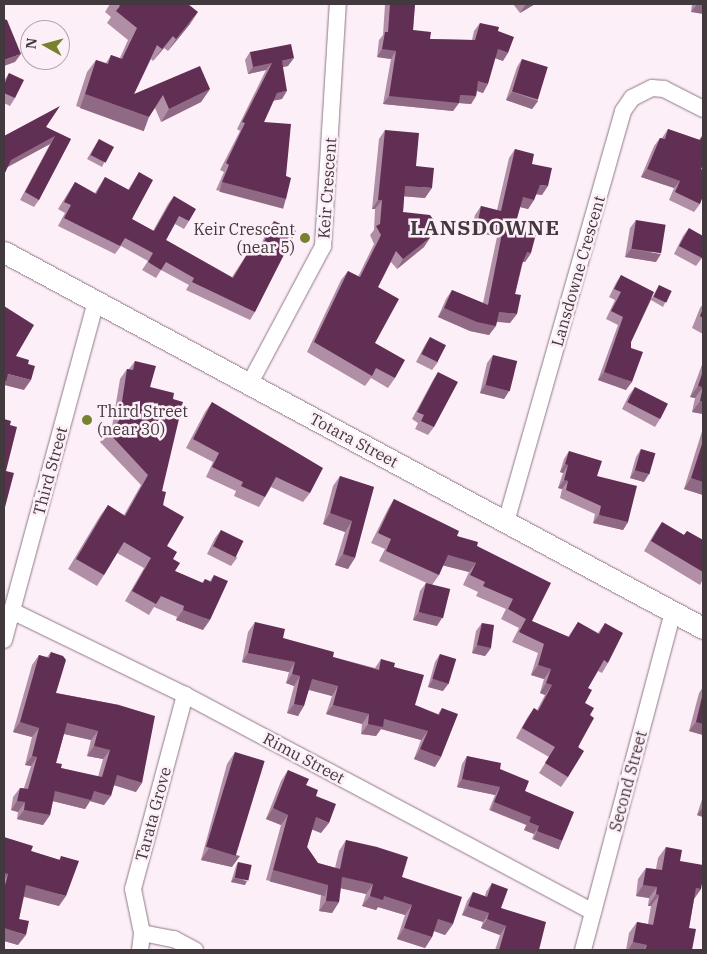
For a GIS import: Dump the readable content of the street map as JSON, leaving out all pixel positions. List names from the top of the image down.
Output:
{
  "streets": {
    "street": [
      "Keir Crescent",
      "Lansdowne Crescent",
      "Totara Street",
      "Third Street",
      "Rimu Street",
      "Second Street",
      "Tarata Grove"
    ]
  },
  "crossings": [
    ["Keir Crescent", "Totara Street"],
    ["Lansdowne Crescent", "Totara Street"],
    ["Totara Street", "Third Street"],
    ["Totara Street", "Second Street"],
    ["Third Street", "Rimu Street"],
    ["Rimu Street", "Second Street"],
    ["Rimu Street", "Tarata Grove"]
  ],
  "districts": ["LANSDOWNE"],
  "places": ["Keir Crescent (near 5)", "Third Street (near 30)"],
  "north": "left"
}
